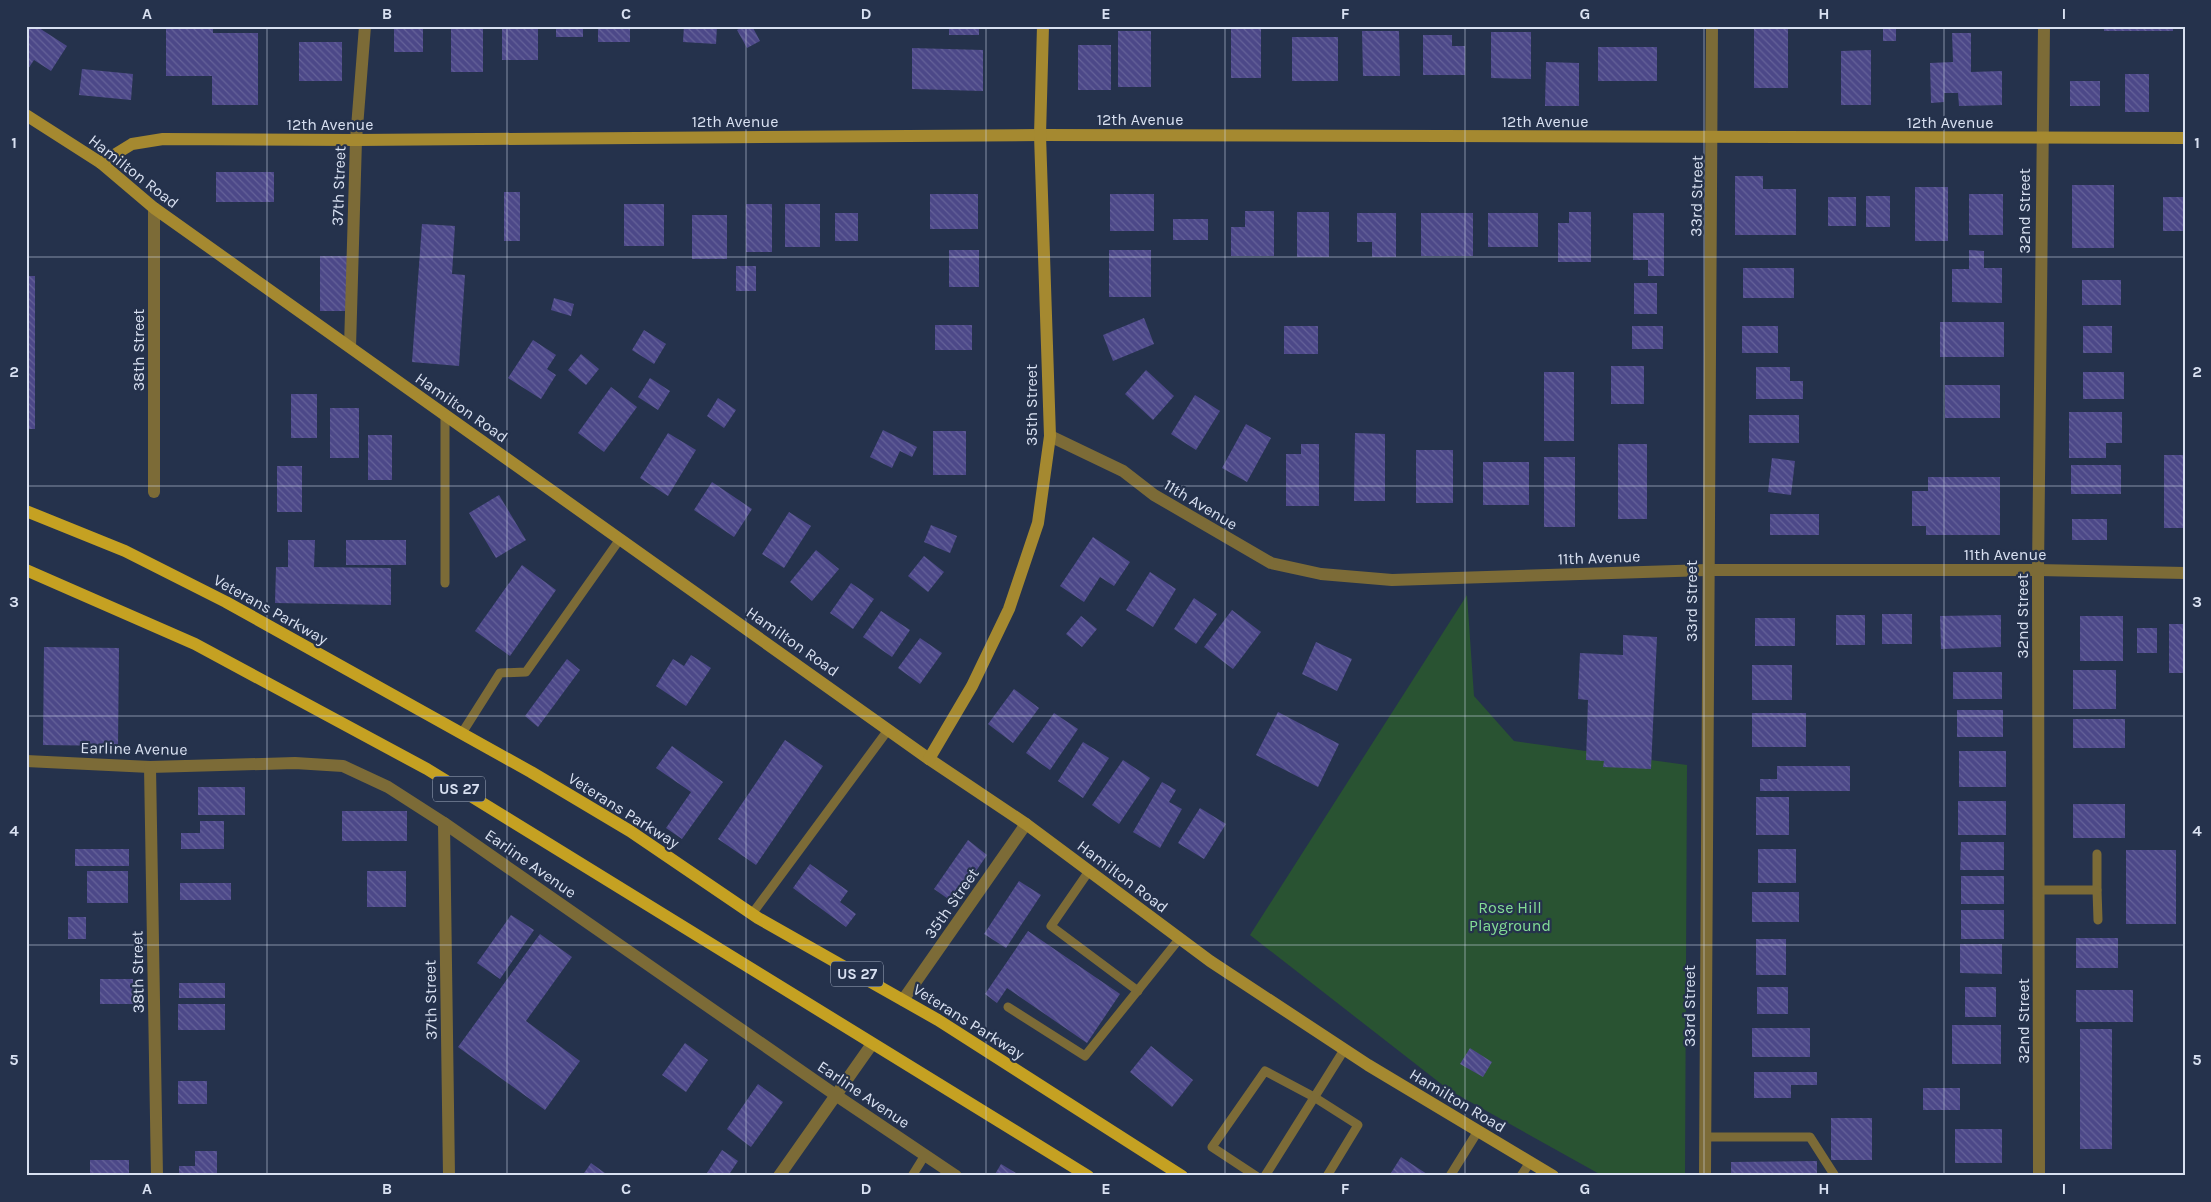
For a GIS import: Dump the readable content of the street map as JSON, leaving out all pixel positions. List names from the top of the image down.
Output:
{
  "streets": {
    "main road": ["Veterans Parkway", "US 27"],
    "street": [
      "12th Avenue",
      "Hamilton Road",
      "37th Street",
      "33rd Street",
      "32nd Street",
      "38th Street",
      "35th Street",
      "11th Avenue",
      "Earline Avenue"
    ]
  },
  "crossings": [
    ["12th Avenue", "Hamilton Road"],
    ["12th Avenue", "37th Street"],
    ["12th Avenue", "33rd Street"],
    ["12th Avenue", "32nd Street"],
    ["12th Avenue", "35th Street"],
    ["Hamilton Road", "37th Street"],
    ["Hamilton Road", "38th Street"],
    ["Hamilton Road", "35th Street"],
    ["37th Street", "Earline Avenue"],
    ["33rd Street", "11th Avenue"],
    ["32nd Street", "11th Avenue"],
    ["38th Street", "Earline Avenue"],
    ["35th Street", "11th Avenue"],
    ["35th Street", "Veterans Parkway"]
  ],
  "parks": ["Rose Hill Playground"],
  "grid": {
    "columns": [
      "A",
      "B",
      "C",
      "D",
      "E",
      "F",
      "G",
      "H",
      "I"
    ],
    "rows": [
      "1",
      "2",
      "3",
      "4",
      "5"
    ]
  }
}
